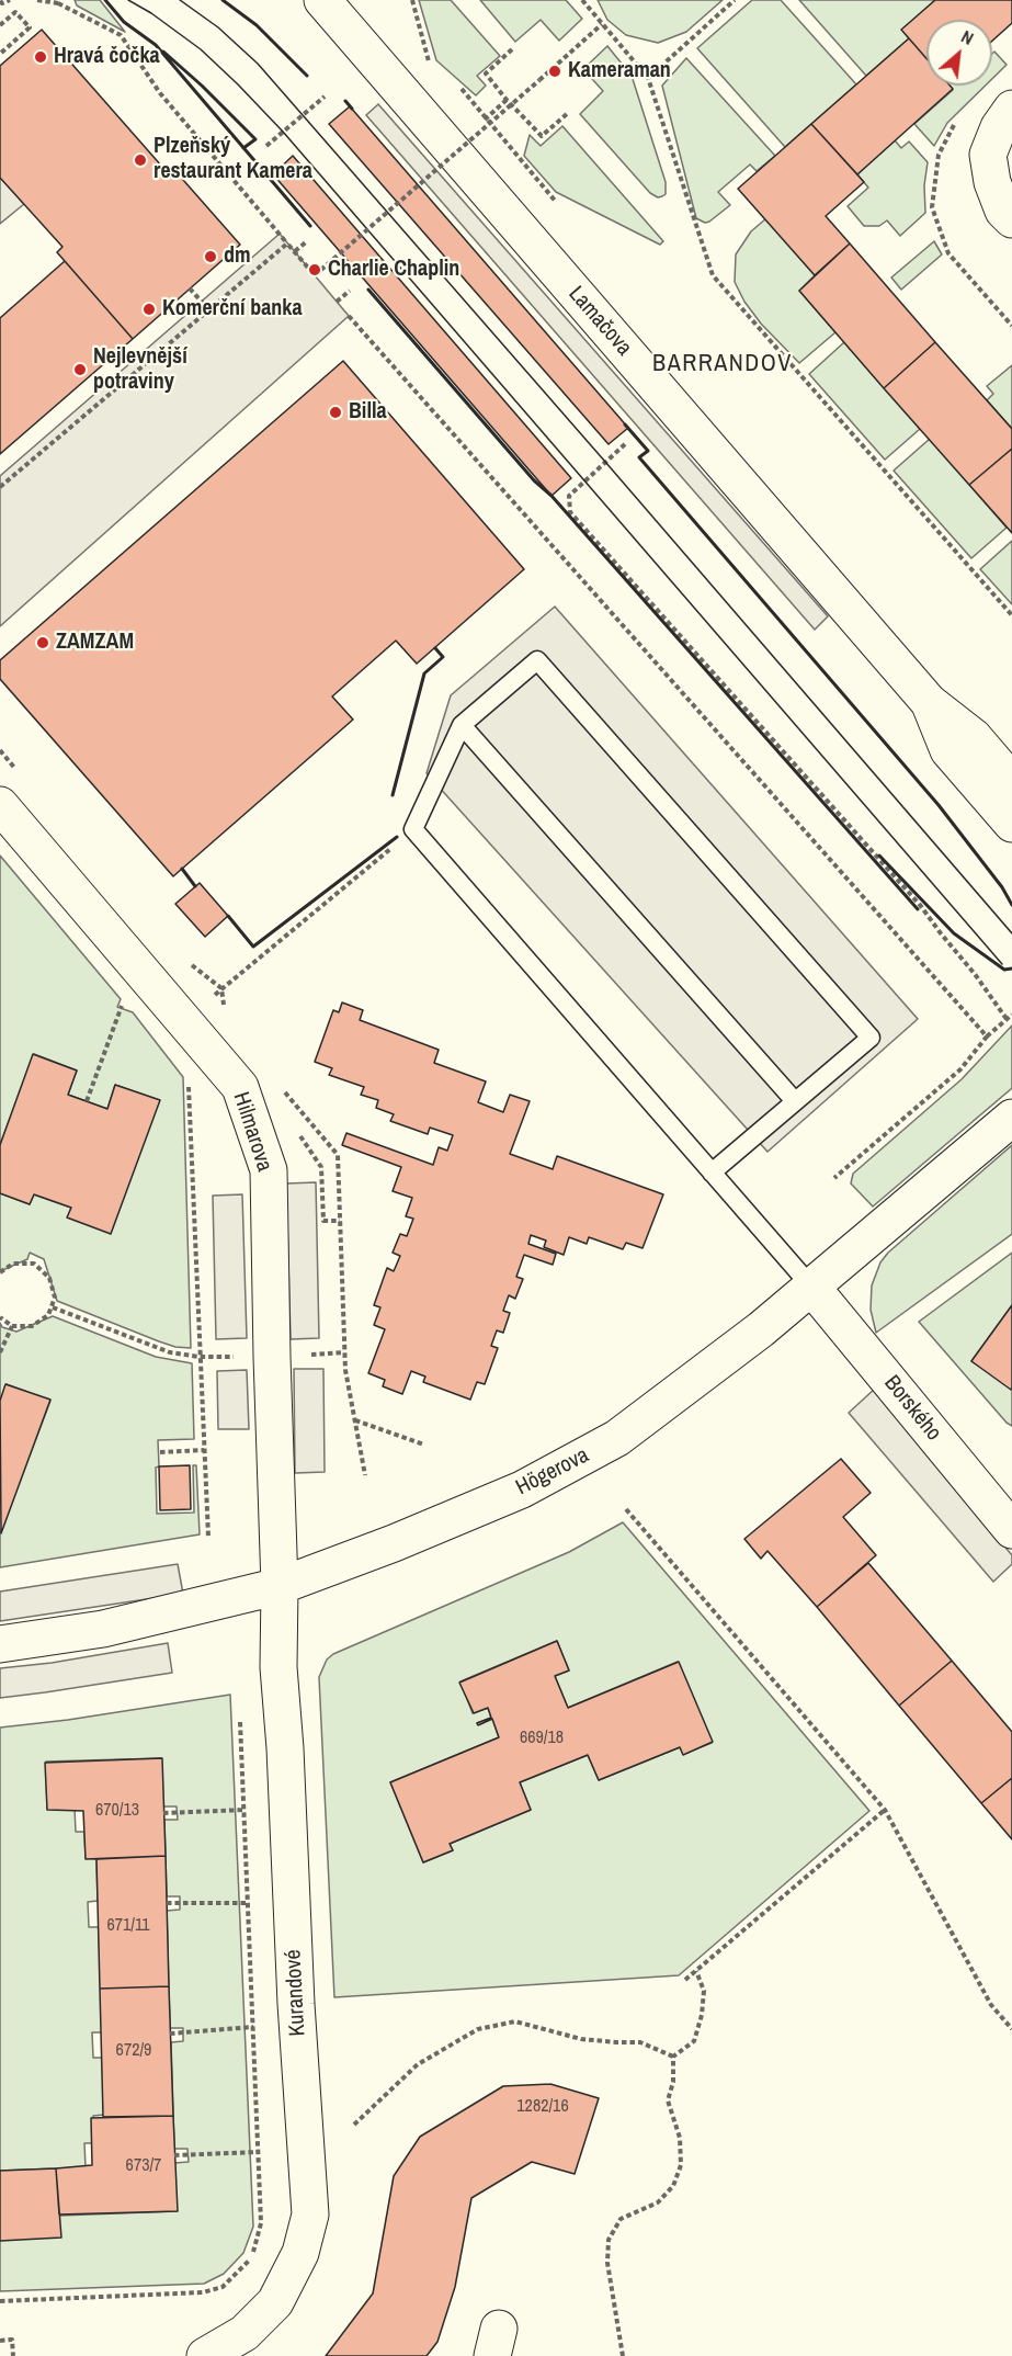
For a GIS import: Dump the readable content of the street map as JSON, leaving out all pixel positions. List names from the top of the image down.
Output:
{
  "streets": {
    "street": [
      "Lamačova",
      "Hilmarova",
      "Borského",
      "Högerova",
      "Kurandové"
    ]
  },
  "crossings": [
    ["Hilmarova", "Högerova"],
    ["Hilmarova", "Kurandové"],
    ["Borského", "Högerova"],
    ["Högerova", "Kurandové"]
  ],
  "districts": ["BARRANDOV"],
  "places": [
    "Hravá čočka",
    "Kameraman",
    "Plzeňský restaurant Kamera",
    "dm",
    "Charlie Chaplin",
    "Komerční banka",
    "Nejlevnější potraviny",
    "Billa",
    "ZAMZAM"
  ],
  "house_numbers": [
    "669/18",
    "670/13",
    "671/11",
    "672/9",
    "1282/16",
    "673/7"
  ],
  "north": "top right"
}
